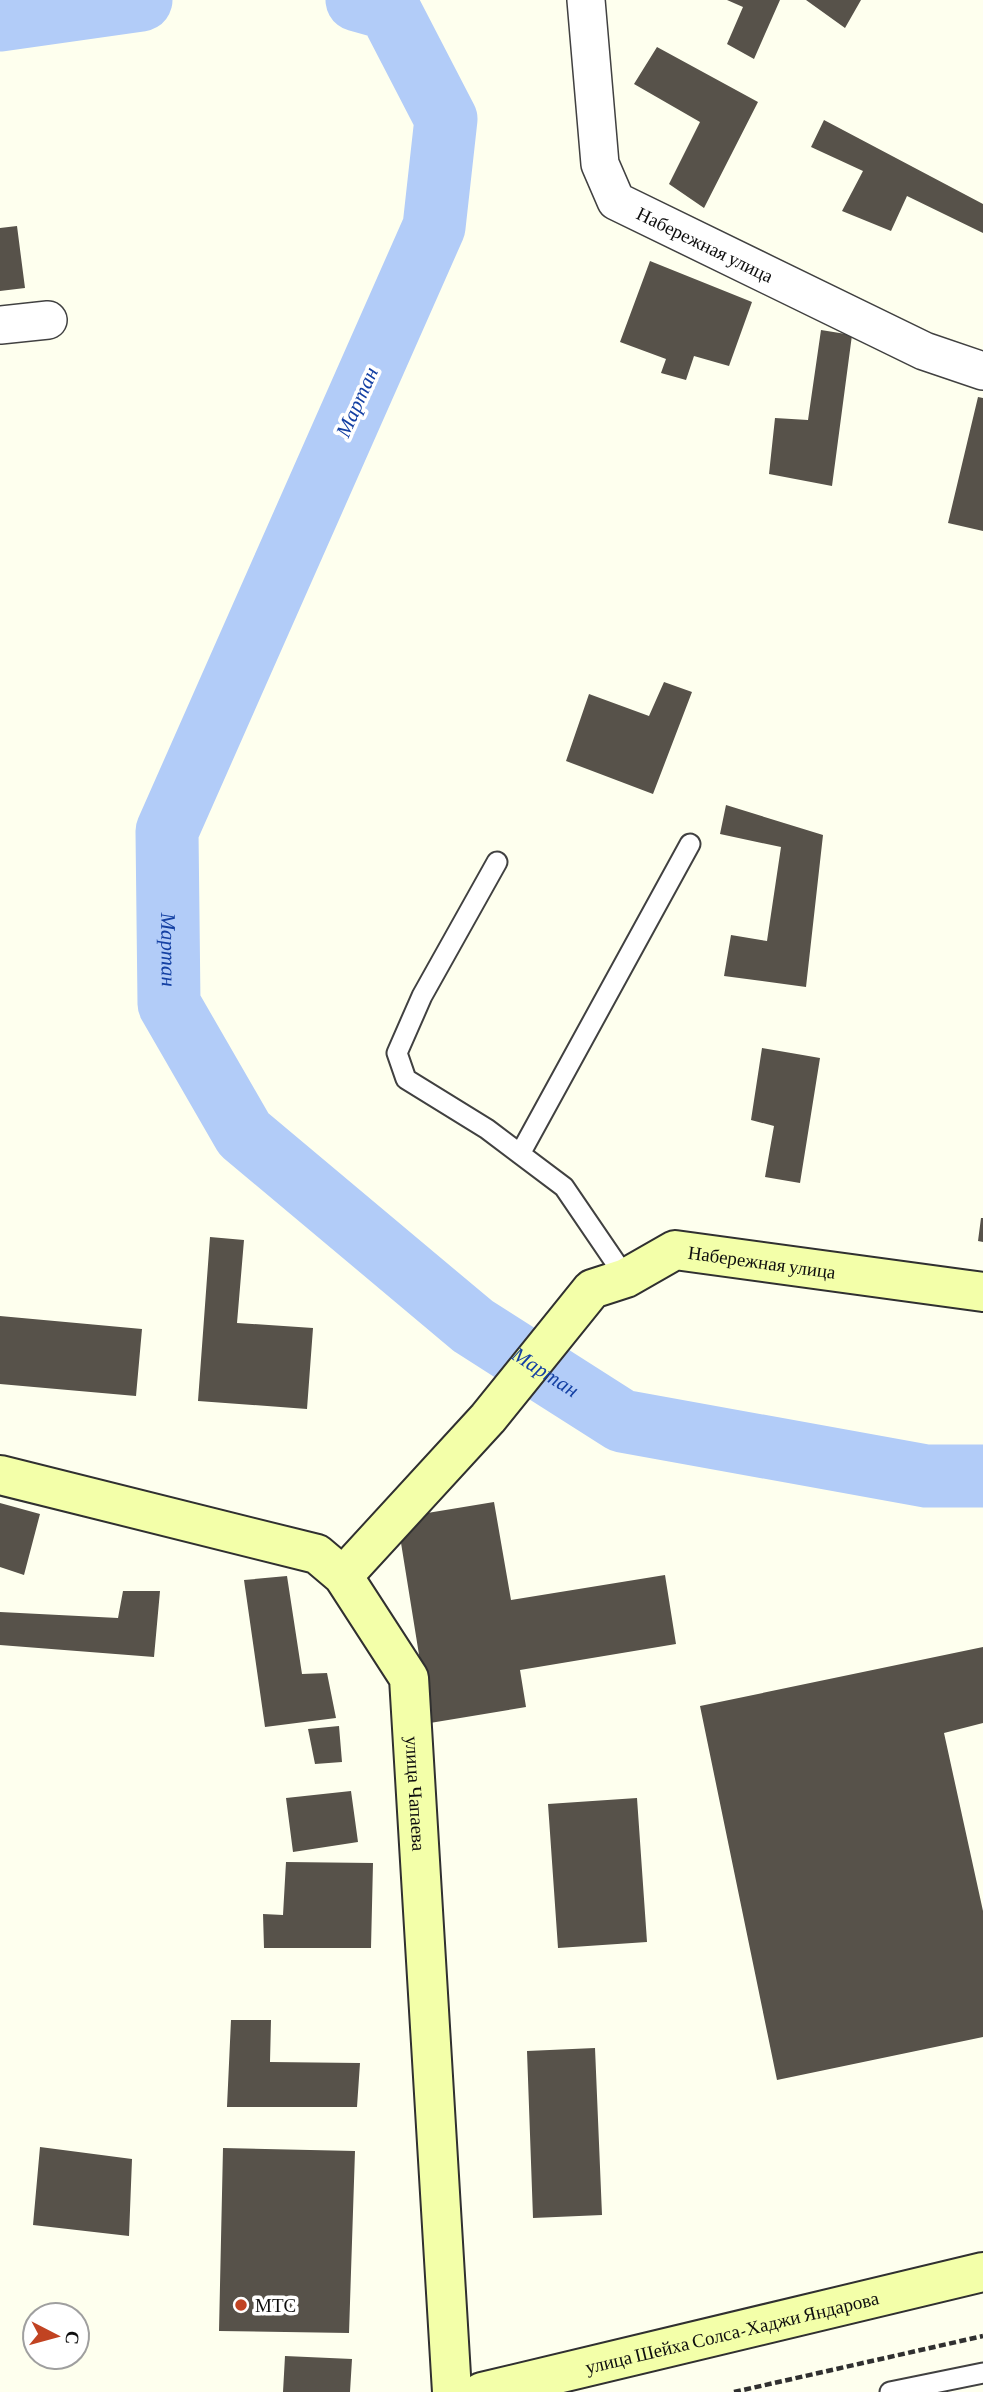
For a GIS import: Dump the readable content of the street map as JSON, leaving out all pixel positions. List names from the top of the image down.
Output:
{
  "streets": {
    "street": ["Набережная улица", "улица Чапаева", "улица Шейха Солса-Хаджи Яндарова"]
  },
  "crossings": [
    ["Набережная улица", "улица Чапаева"]
  ],
  "water": ["Мартан"],
  "places": ["МТС"],
  "north": "right"
}
